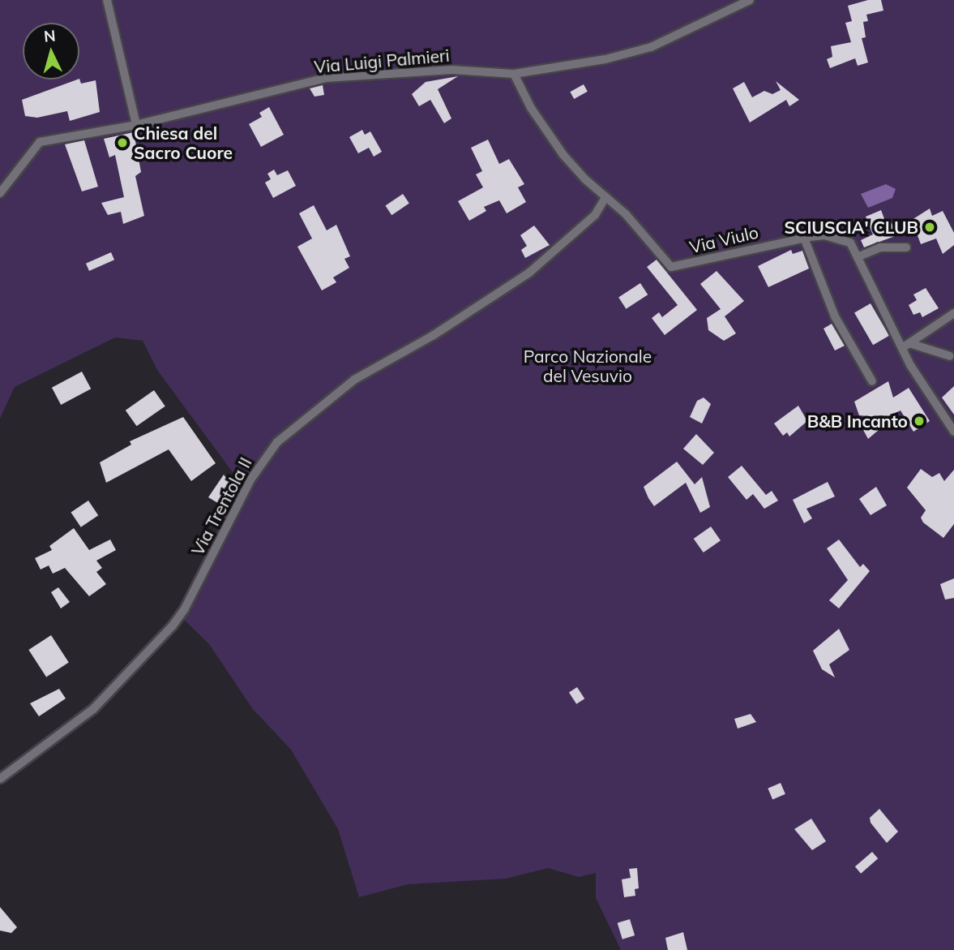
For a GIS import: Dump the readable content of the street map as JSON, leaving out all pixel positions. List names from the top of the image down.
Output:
{
  "streets": {
    "street": ["Via Luigi Palmieri", "Via Viulo", "Via Trentola II"]
  },
  "crossings": [
    ["Via Luigi Palmieri", "Via Viulo"],
    ["Via Viulo", "Via Trentola II"]
  ],
  "parks": ["Parco Nazionale del Vesuvio"],
  "places": ["Chiesa del Sacro Cuore", "SCIUSCIA' CLUB", "B&B Incanto"],
  "north": "top"
}
